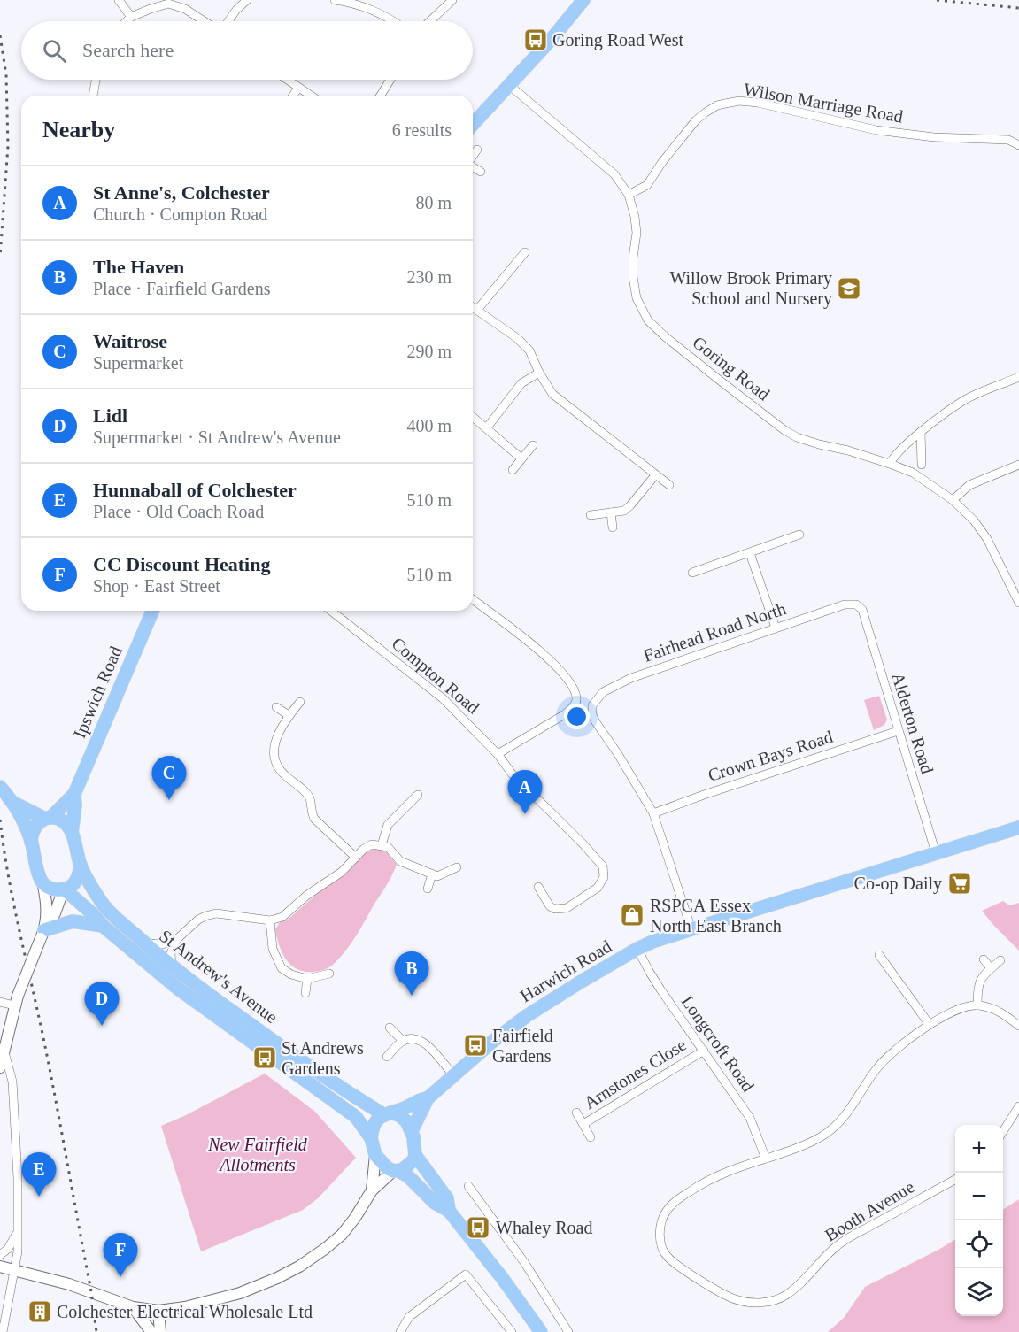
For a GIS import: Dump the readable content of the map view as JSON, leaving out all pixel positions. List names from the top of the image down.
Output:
{
  "streets": {
    "main road": ["Ipswich Road", "Harwich Road", "St Andrew's Avenue"],
    "street": [
      "Wilson Marriage Road",
      "Goring Road",
      "Fairhead Road North",
      "Compton Road",
      "Alderton Road",
      "Crown Bays Road",
      "Longcroft Road",
      "Arnstones Close",
      "Booth Avenue"
    ]
  },
  "crossings": [
    ["Wilson Marriage Road", "Goring Road"],
    ["Fairhead Road North", "Alderton Road"],
    ["Fairhead Road North", "Crown Bays Road"],
    ["Ipswich Road", "St Andrew's Avenue"],
    ["Alderton Road", "Crown Bays Road"],
    ["Alderton Road", "Harwich Road"],
    ["Harwich Road", "St Andrew's Avenue"],
    ["Harwich Road", "Longcroft Road"],
    ["Longcroft Road", "Arnstones Close"],
    ["Longcroft Road", "Booth Avenue"]
  ],
  "parks": ["New Fairfield Allotments"],
  "places": {
    "bus stop": [
      "Goring Road West",
      "Fairfield Gardens",
      "St Andrews Gardens",
      "Whaley Road"
    ],
    "school or university": ["Willow Brook Primary School and Nursery"],
    "supermarket": ["Co-op Daily"],
    "shop": ["RSPCA Essex North East Branch"],
    "building": ["Colchester Electrical Wholesale Ltd"]
  },
  "page": {
    "search": "Search here",
    "heading": ["Nearby", "6 results"],
    "list": [
      {
        "mark": "A",
        "name": "St Anne's, Colchester",
        "note": "Church · Compton Road",
        "value": "80 m"
      },
      {
        "mark": "B",
        "name": "The Haven",
        "note": "Place · Fairfield Gardens",
        "value": "230 m"
      },
      {
        "mark": "C",
        "name": "Waitrose",
        "note": "Supermarket",
        "value": "290 m"
      },
      {
        "mark": "D",
        "name": "Lidl",
        "note": "Supermarket · St Andrew's Avenue",
        "value": "400 m"
      },
      {
        "mark": "E",
        "name": "Hunnaball of Colchester",
        "note": "Place · Old Coach Road",
        "value": "510 m"
      },
      {
        "mark": "F",
        "name": "CC Discount Heating",
        "note": "Shop · East Street",
        "value": "510 m"
      }
    ],
    "pins": [
      "C",
      "A",
      "B",
      "D",
      "E",
      "F"
    ],
    "map_buttons": ["+", "−"]
  }
}
